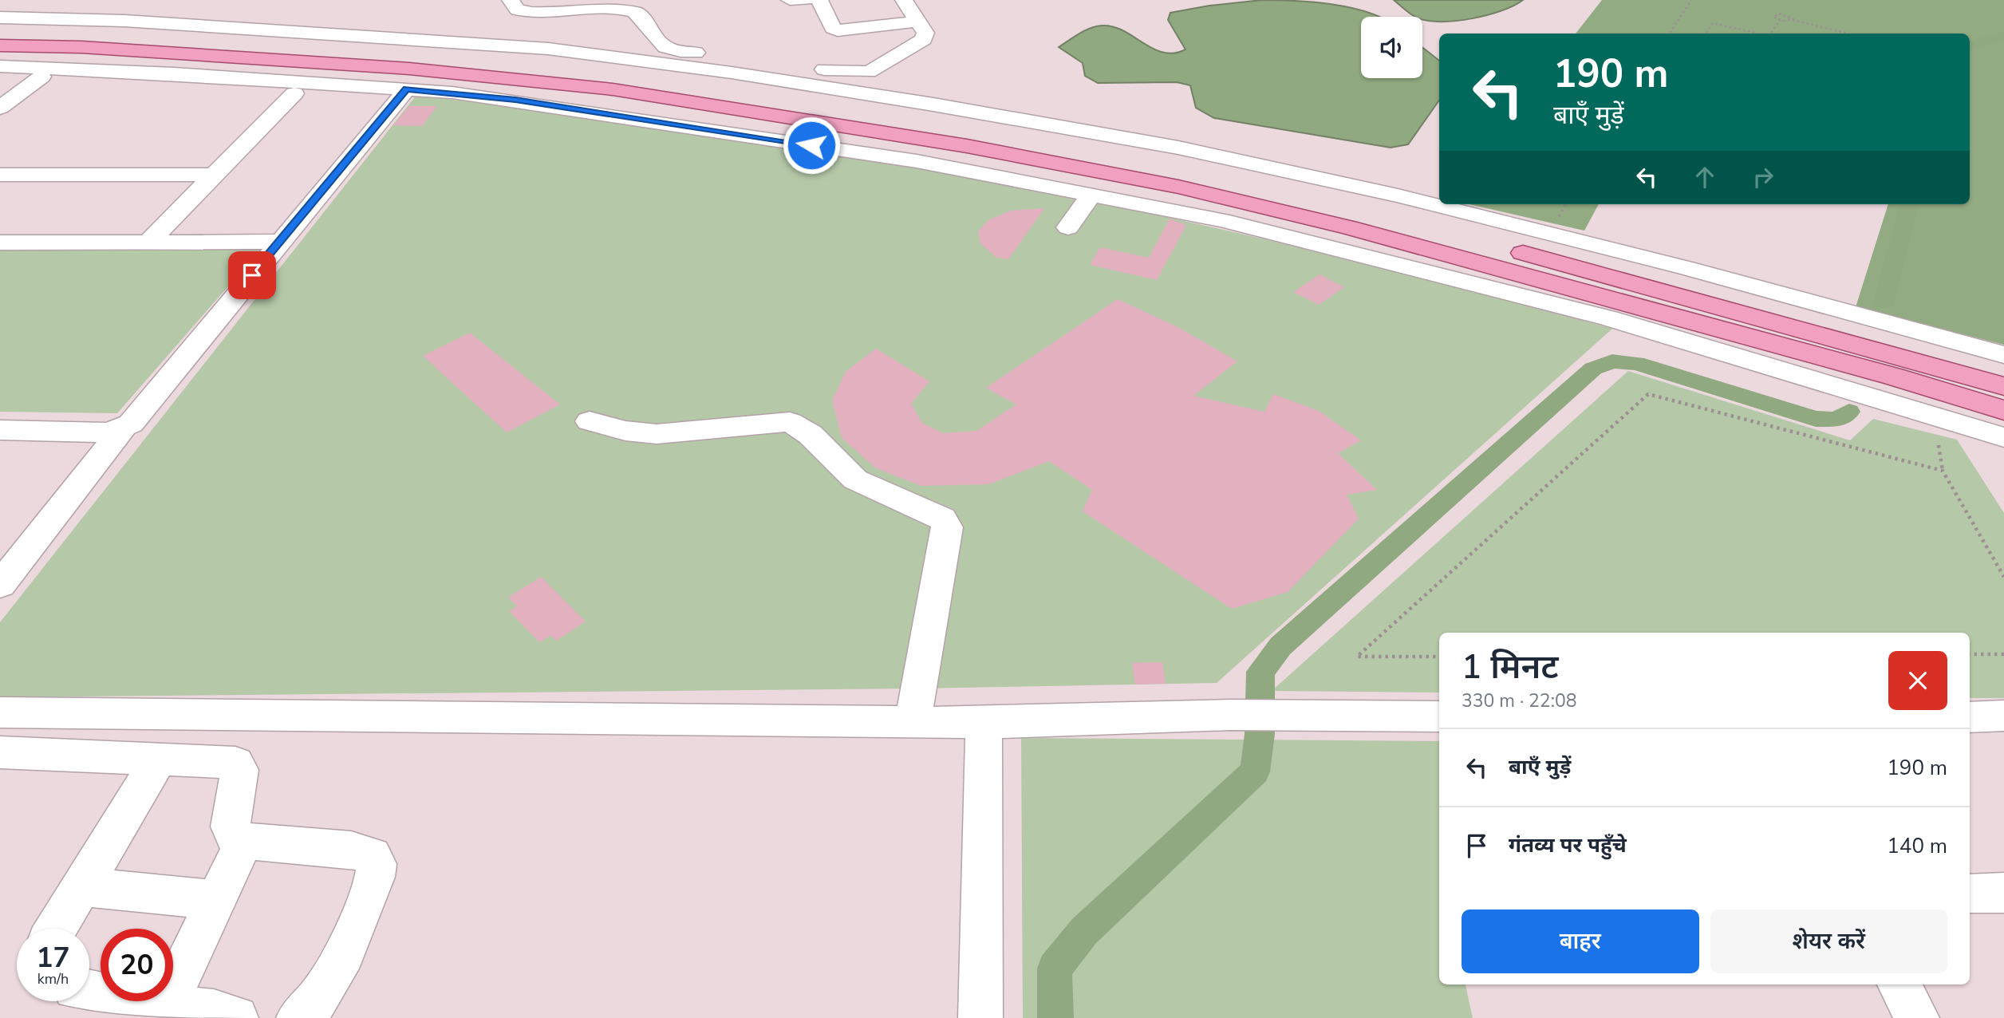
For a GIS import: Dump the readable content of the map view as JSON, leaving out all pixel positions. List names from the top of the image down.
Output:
{
  "page": {
    "turn": ["190 m", "बाएँ मुड़ें"],
    "heading": ["1 मिनट", "330 m · 22:08"],
    "list": [
      {
        "name": "बाएँ मुड़ें",
        "value": "190 m"
      },
      {
        "name": "गंतव्य पर पहुँचे",
        "value": "140 m"
      }
    ],
    "buttons": ["बाहर", "शेयर करें"],
    "speed": "17 km/h",
    "limit": "20"
  }
}
